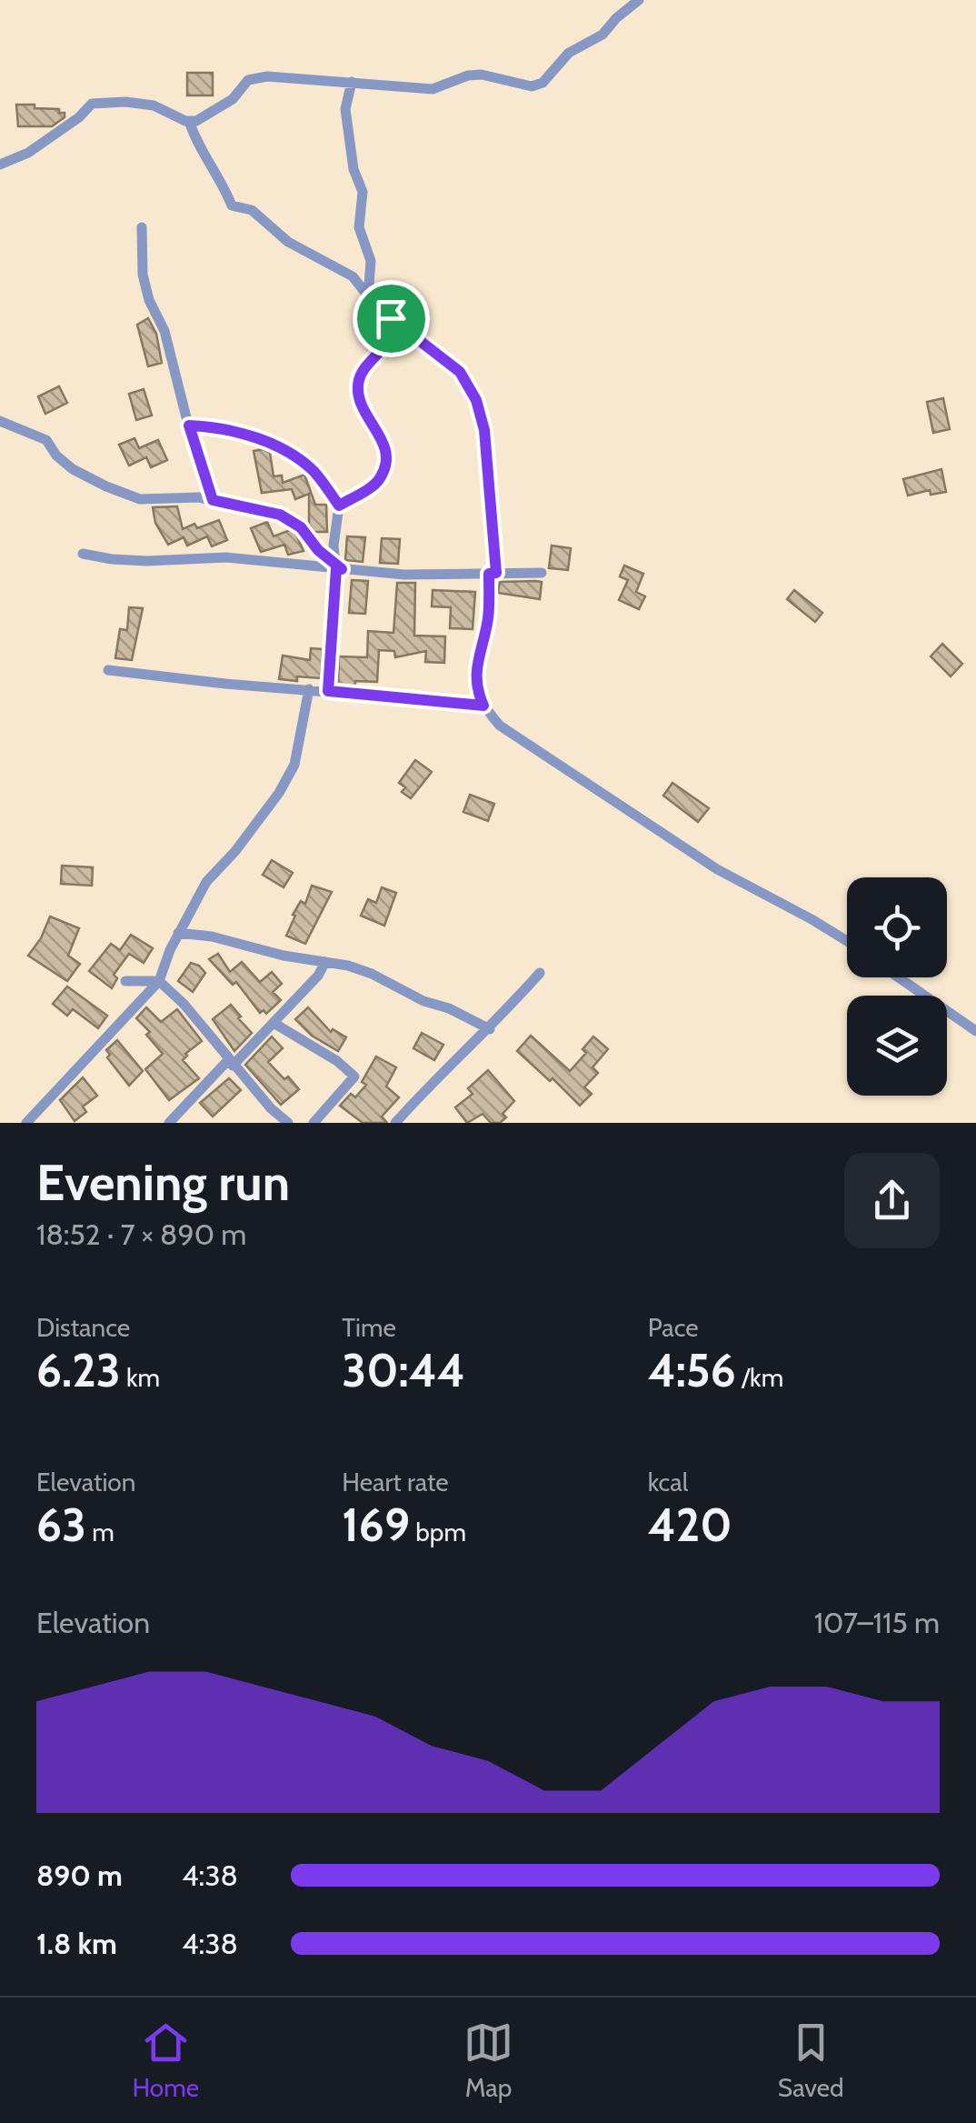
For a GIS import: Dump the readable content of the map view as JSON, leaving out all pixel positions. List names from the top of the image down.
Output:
{
  "page": {
    "heading": ["Evening run", "18:52 · 7 × 890 m"],
    "stats": [
      ["Distance", "6.23 km"],
      ["Time", "30:44"],
      ["Pace", "4:56 /km"],
      ["Elevation", "63 m"],
      ["Heart rate", "169 bpm"],
      ["kcal", "420"]
    ],
    "chart": ["Elevation", "107–115 m"],
    "list": [
      {
        "name": "890 m",
        "note": "4:38"
      },
      {
        "name": "1.8 km",
        "note": "4:38"
      }
    ],
    "tabs": ["Home", "Map", "Saved"]
  }
}
